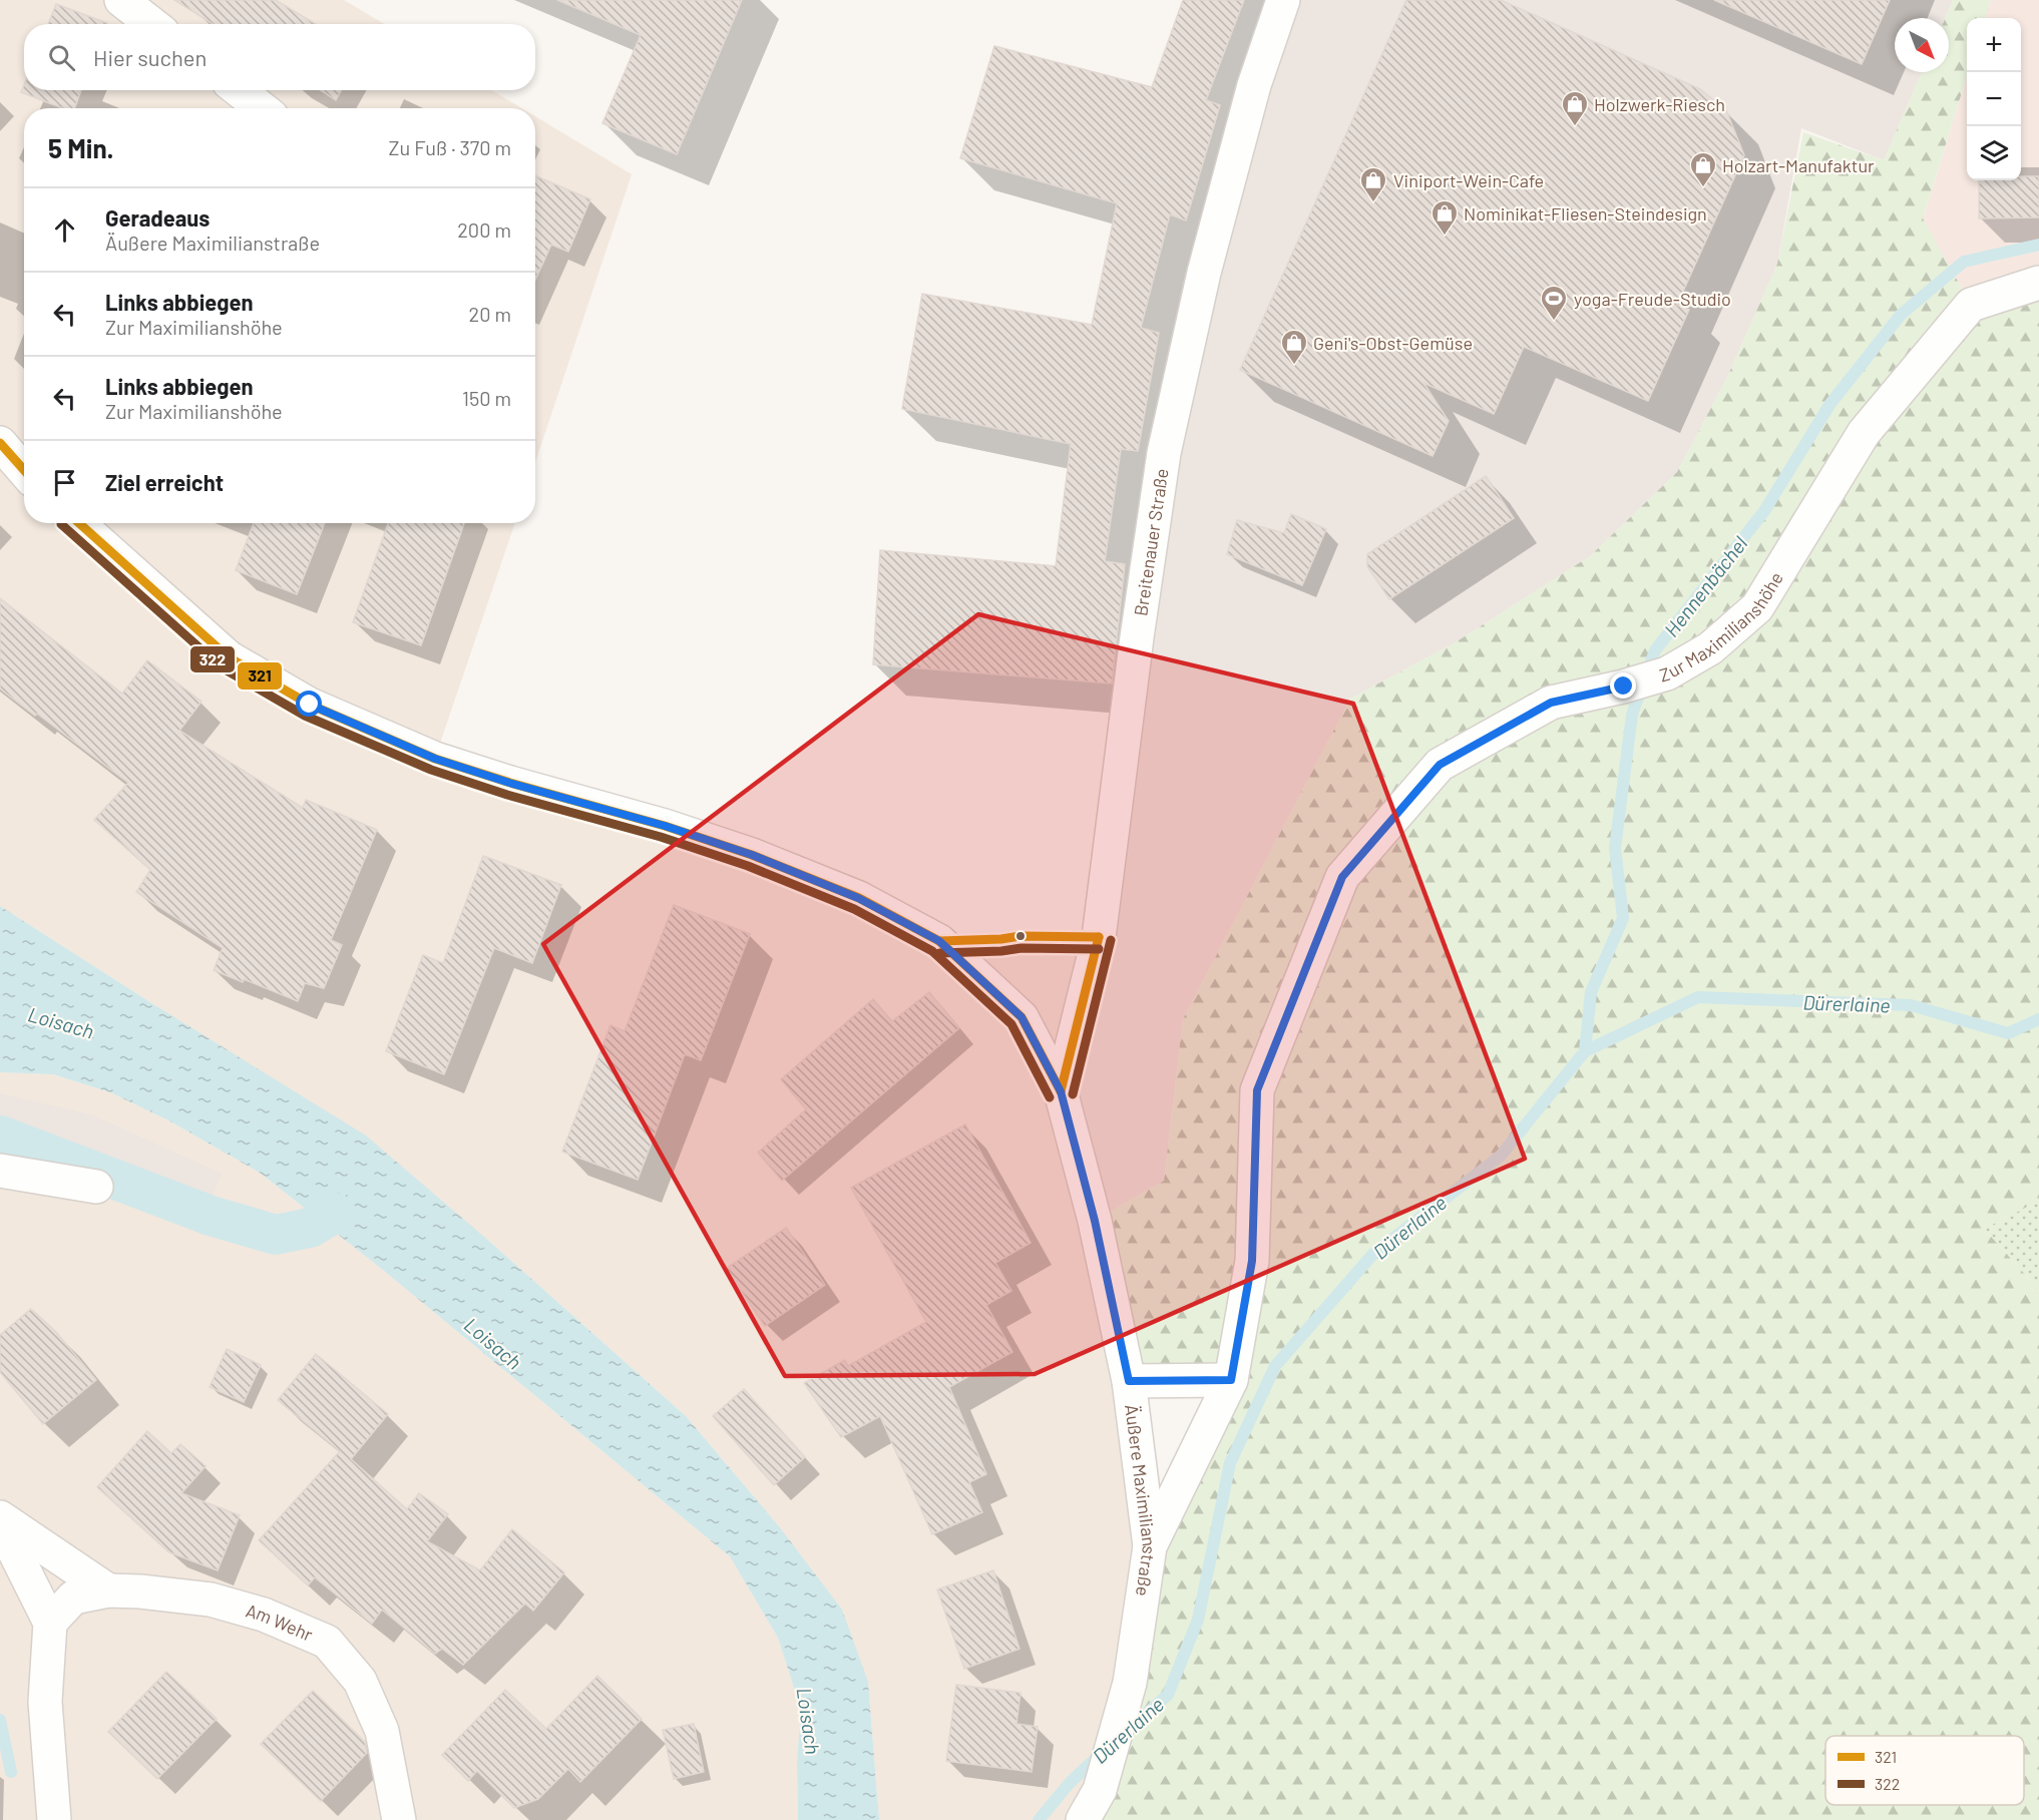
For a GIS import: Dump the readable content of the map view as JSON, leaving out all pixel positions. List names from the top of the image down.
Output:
{
  "streets": {
    "street": [
      "Breitenauer Straße",
      "Zur Maximilianshöhe",
      "Äußere Maximilianstraße",
      "Am Wehr"
    ]
  },
  "crossings": [
    ["Breitenauer Straße", "Äußere Maximilianstraße"],
    ["Zur Maximilianshöhe", "Äußere Maximilianstraße"]
  ],
  "water": ["Hennenbächel", "Dürerlaine", "Loisach"],
  "places": {
    "shop": [
      "Holzwerk-Riesch",
      "Holzart-Manufaktur",
      "Viniport-Wein-Cafe",
      "Nominikat-Fliesen-Steindesign",
      "Geni's-Obst-Gemüse"
    ],
    "sports": ["yoga-Freude-Studio"]
  },
  "lines": ["transit line 321", "transit line 322"],
  "legend": ["321", "322"],
  "north": "bottom right",
  "page": {
    "map_buttons": ["+", "−"],
    "search": "Hier suchen",
    "heading": ["5 Min.", "Zu Fuß · 370 m"],
    "list": [
      ["Geradeaus", "Äußere Maximilianstraße", "200 m"],
      ["Links abbiegen", "Zur Maximilianshöhe", "20 m"],
      ["Links abbiegen", "Zur Maximilianshöhe", "150 m"],
      "Ziel erreicht"
    ]
  }
}
